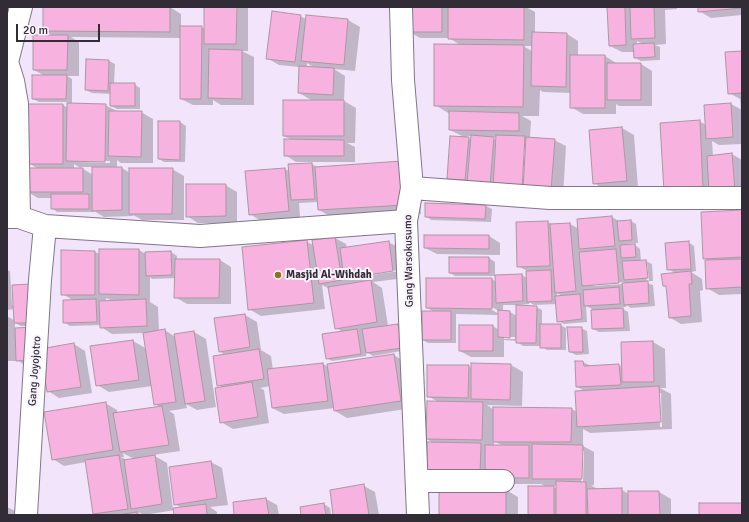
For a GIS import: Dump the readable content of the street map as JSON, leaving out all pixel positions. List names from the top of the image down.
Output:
{
  "streets": {
    "street": ["Gang Warsokusumo", "Gang Joyojotro"]
  },
  "places": ["Masjid Al-Wihdah"],
  "scale_bar": "20 m"
}
